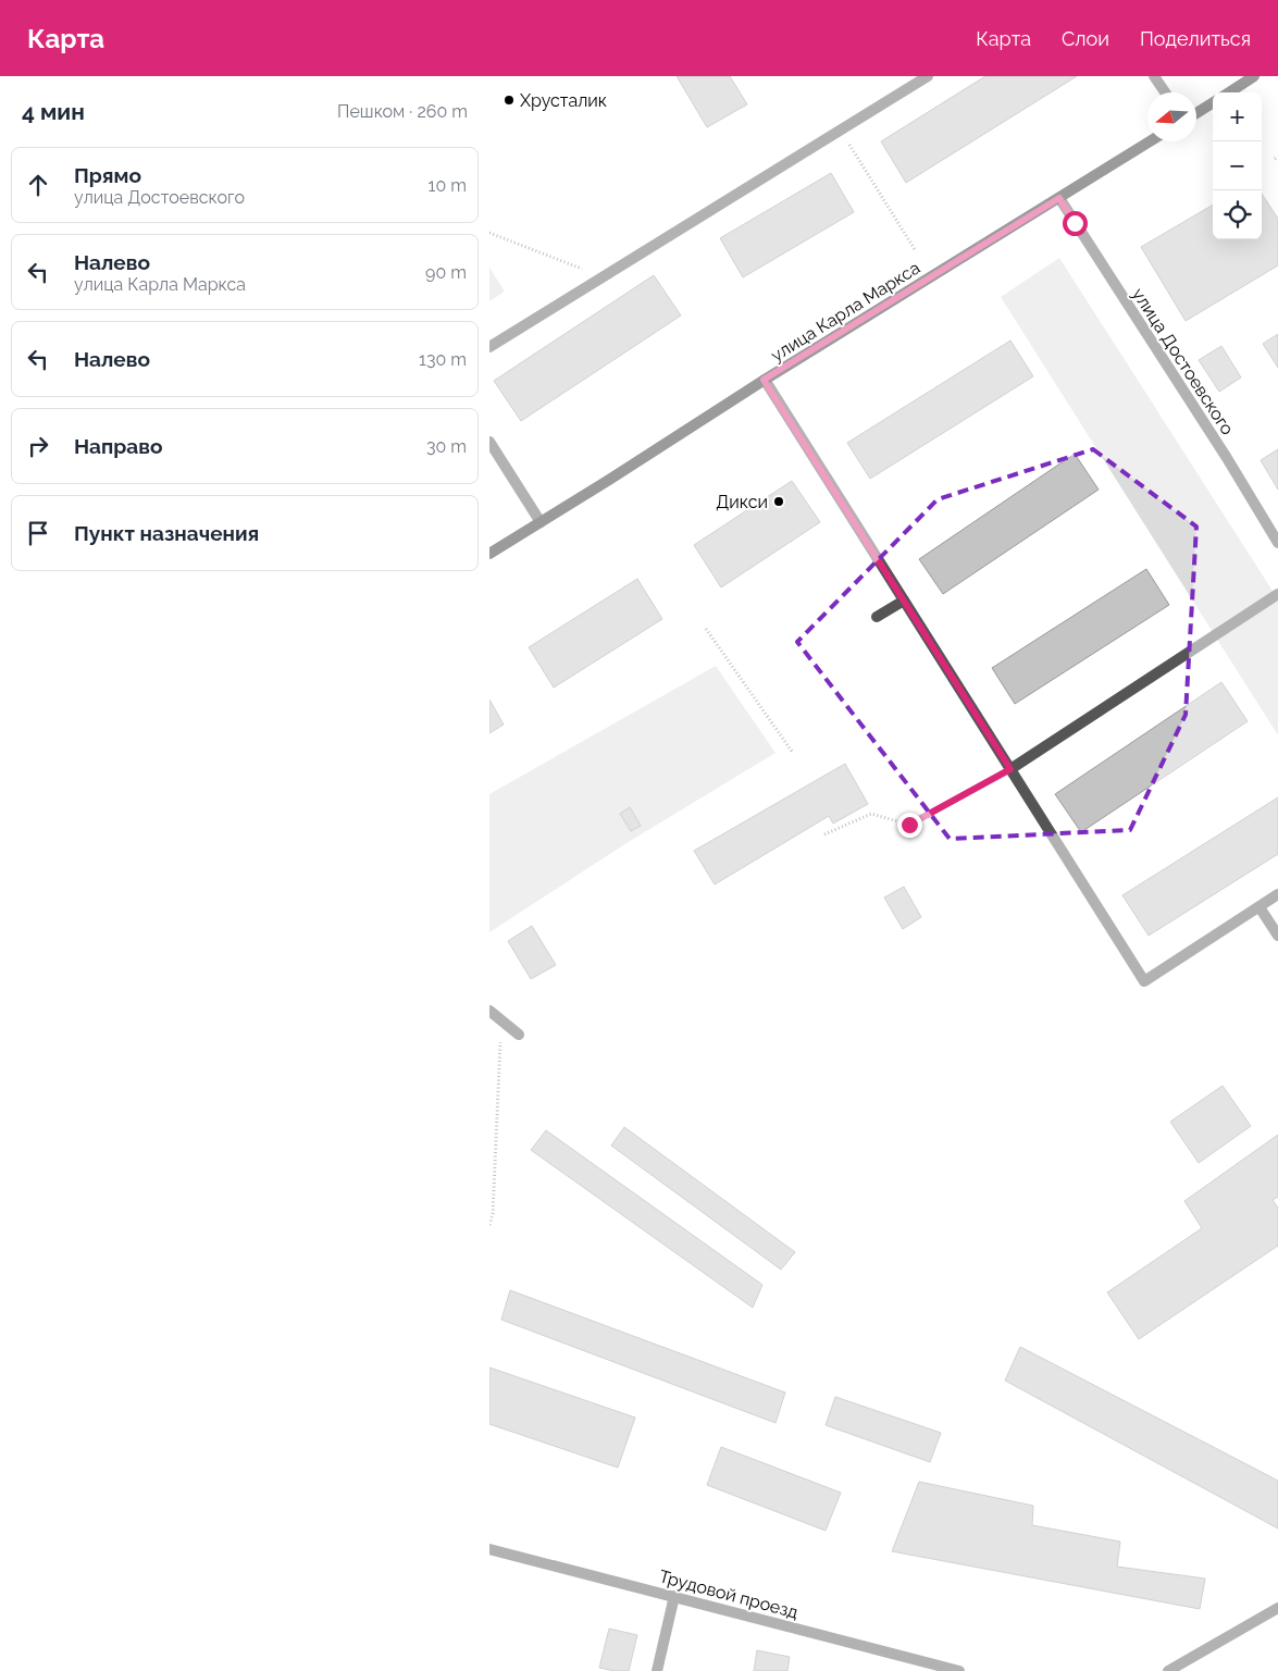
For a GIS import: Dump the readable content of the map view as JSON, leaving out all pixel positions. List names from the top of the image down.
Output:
{
  "streets": {
    "main road": ["улица Карла Маркса"],
    "street": ["улица Достоевского", "Трудовой проезд"]
  },
  "crossings": [
    ["улица Карла Маркса", "улица Достоевского"]
  ],
  "places": ["Хрусталик", "Дикси"],
  "north": "left",
  "page": {
    "header": "Карта",
    "nav": ["Карта", "Слои", "Поделиться"],
    "heading": ["4 мин", "Пешком · 260 m"],
    "map_buttons": ["+", "−"],
    "list": [
      ["Прямо", "улица Достоевского", "10 m"],
      ["Налево", "улица Карла Маркса", "90 m"],
      ["Налево", "130 m"],
      ["Направо", "30 m"],
      "Пункт назначения"
    ]
  }
}
